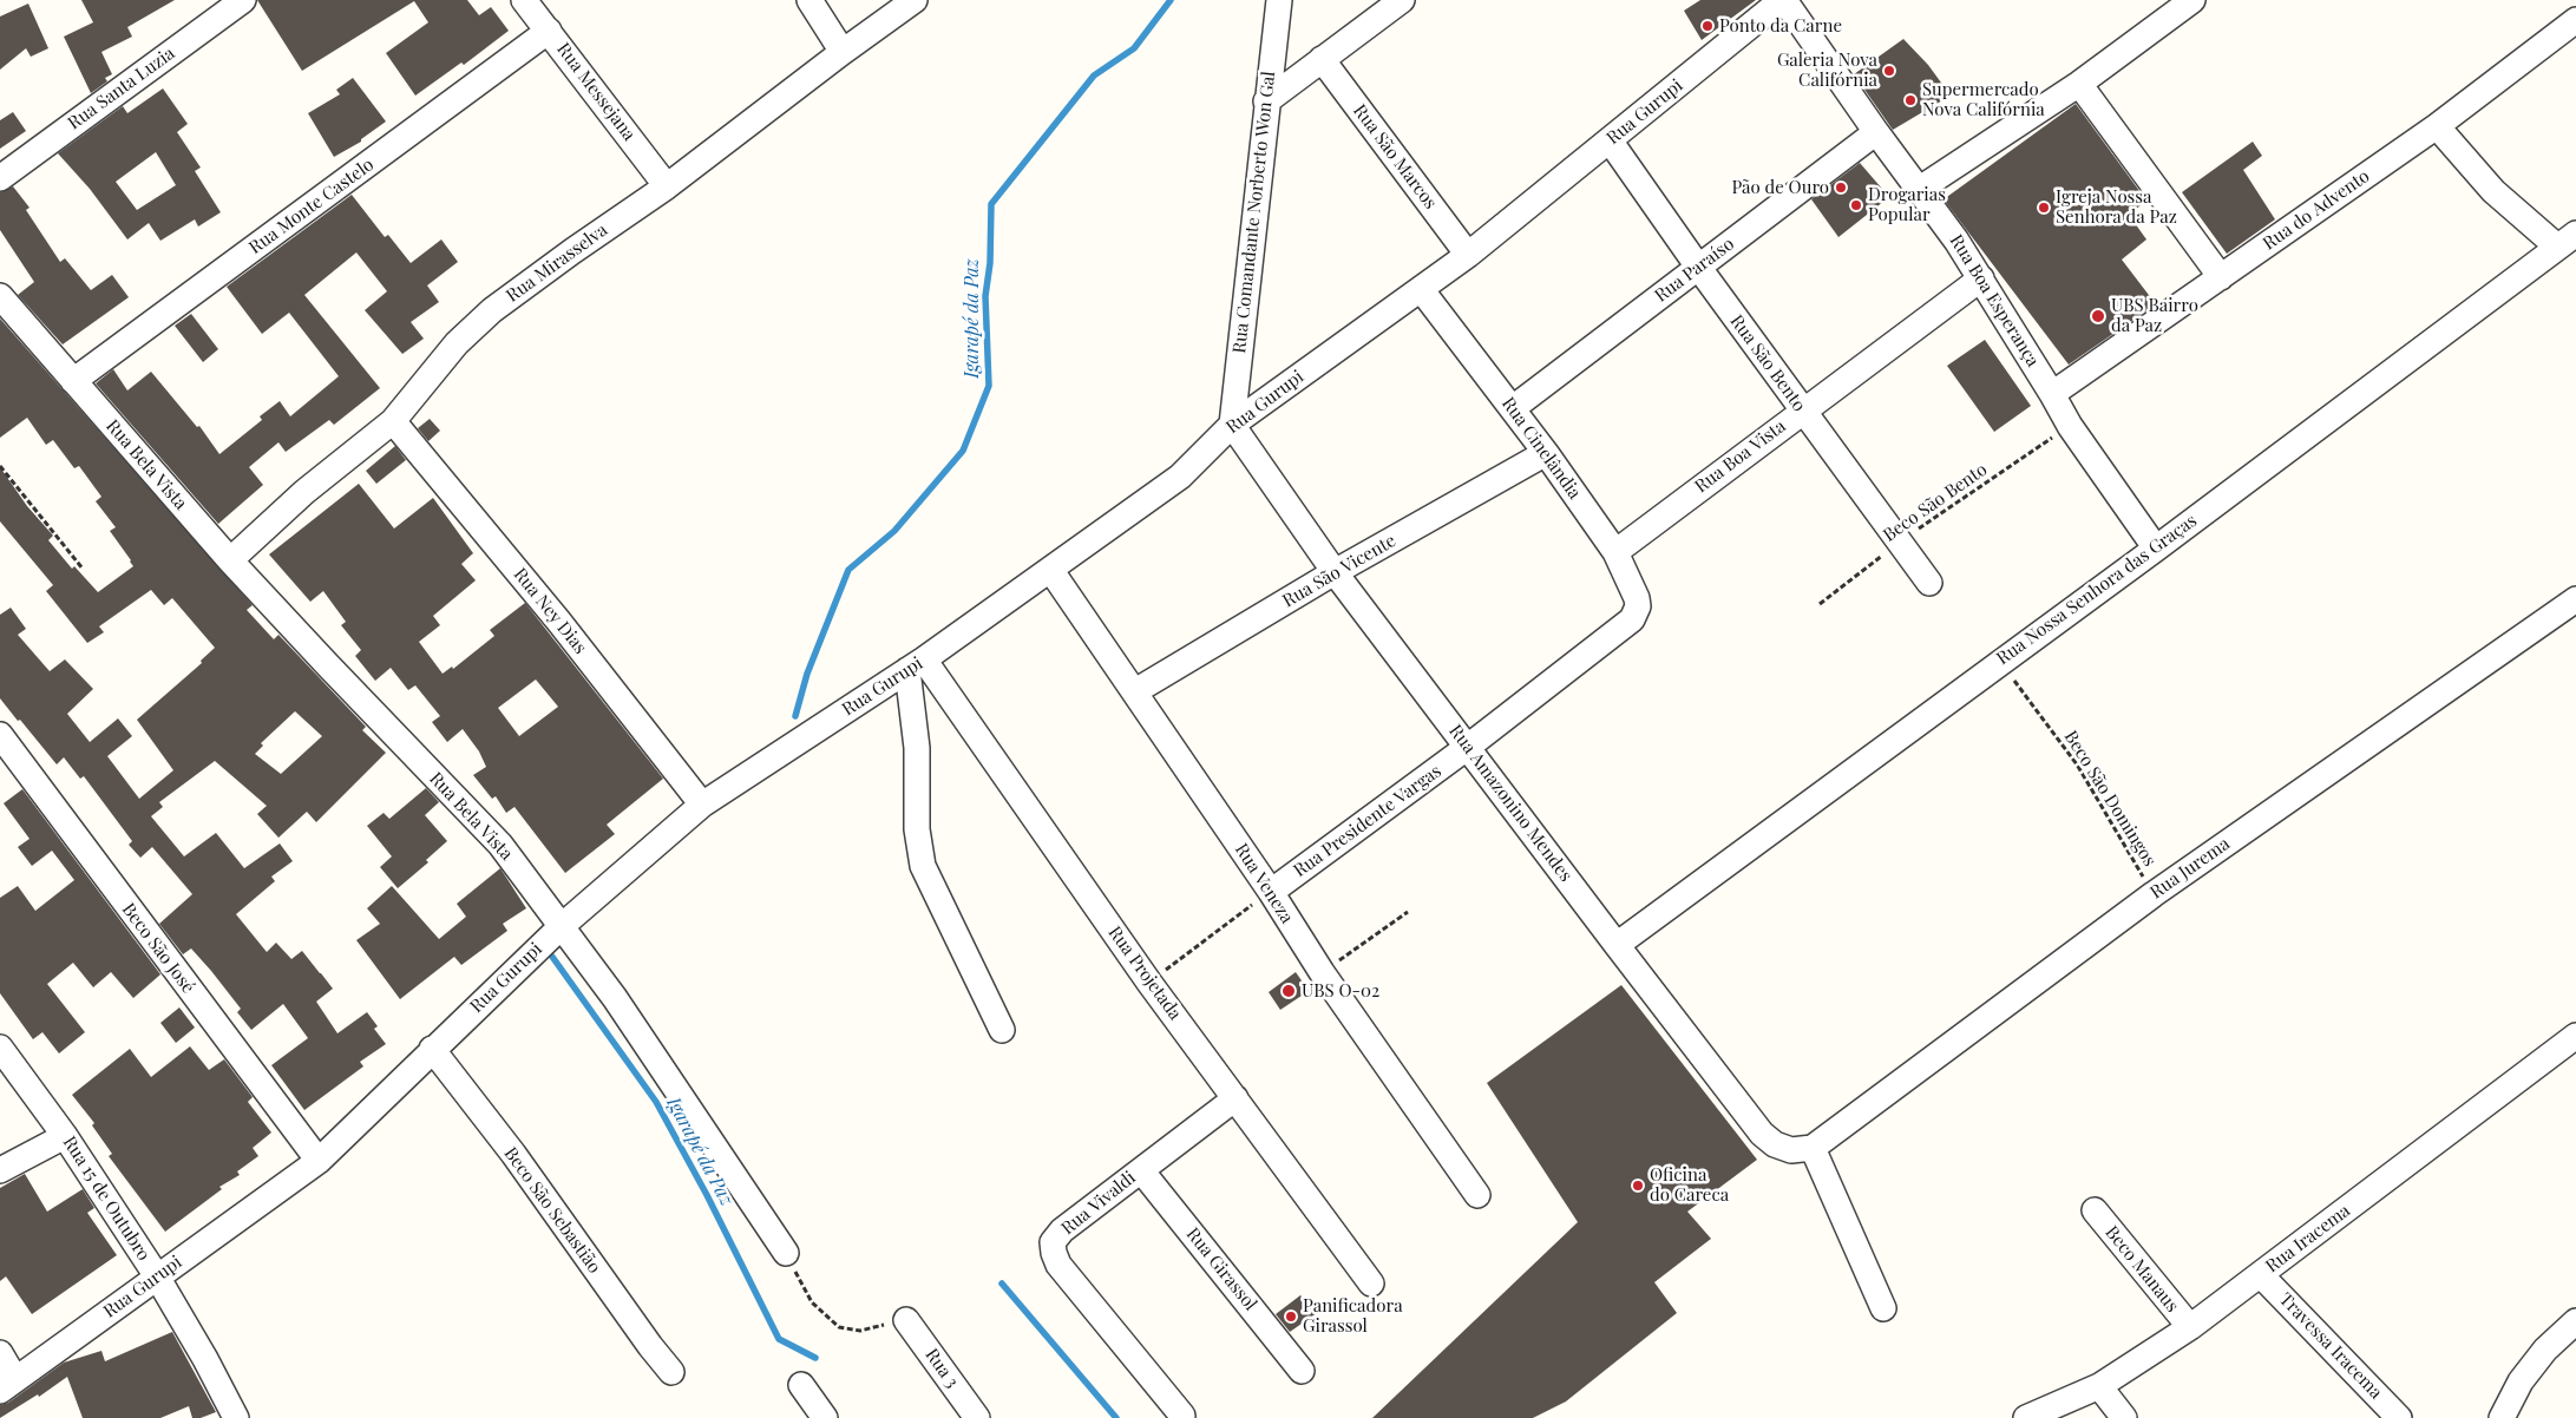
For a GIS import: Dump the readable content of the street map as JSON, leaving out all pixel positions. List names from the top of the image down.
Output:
{
  "streets": {
    "street": [
      "Rua Santa Luzia",
      "Rua Messejana",
      "Rua Gurupi",
      "Rua São Marcos",
      "Rua Monte Castelo",
      "Rua do Advento",
      "Rua Comandante Norberto Won Gal",
      "Rua Mirasselva",
      "Rua Paraíso",
      "Rua Boa Esperança",
      "Rua São Bento",
      "Rua Cinelândia",
      "Rua Boa Vista",
      "Rua Bela Vista",
      "Rua São Vicente",
      "Rua Nossa Senhora das Graças",
      "Rua Ney Dias",
      "Rua Amazonino Mendes",
      "Rua Presidente Vargas",
      "Rua Jurema",
      "Rua Veneza",
      "Beco São José",
      "Rua Projetada",
      "Rua 15 de Outubro",
      "Rua Vivaldi",
      "Beco São Sebastião",
      "Rua Iracema",
      "Rua Girassol",
      "Beco Manaus",
      "Travessa Iracema",
      "Rua 3"
    ],
    "path": ["Beco São Bento", "Beco São Domingos"]
  },
  "crossings": [
    ["Rua Messejana", "Rua Monte Castelo"],
    ["Rua Messejana", "Rua Mirasselva"],
    ["Rua Gurupi", "Rua São Marcos"],
    ["Rua Gurupi", "Rua Comandante Norberto Won Gal"],
    ["Rua Gurupi", "Rua Boa Esperança"],
    ["Rua Gurupi", "Rua São Bento"],
    ["Rua Gurupi", "Rua Cinelândia"],
    ["Rua Gurupi", "Rua Bela Vista"],
    ["Rua Gurupi", "Rua Ney Dias"],
    ["Rua Gurupi", "Rua Amazonino Mendes"],
    ["Rua Gurupi", "Rua Veneza"],
    ["Rua Gurupi", "Beco São José"],
    ["Rua Gurupi", "Rua Projetada"],
    ["Rua Gurupi", "Rua 15 de Outubro"],
    ["Rua Gurupi", "Beco São Sebastião"],
    ["Rua Monte Castelo", "Rua Bela Vista"],
    ["Rua do Advento", "Rua Boa Esperança"],
    ["Rua Comandante Norberto Won Gal", "Rua Amazonino Mendes"],
    ["Rua Mirasselva", "Rua Bela Vista"],
    ["Rua Mirasselva", "Rua Ney Dias"],
    ["Rua Paraíso", "Rua Boa Esperança"],
    ["Rua Paraíso", "Rua São Bento"],
    ["Rua Paraíso", "Rua Cinelândia"],
    ["Rua Boa Esperança", "Rua Boa Vista"],
    ["Rua Boa Esperança", "Beco São Bento"],
    ["Rua Boa Esperança", "Rua Nossa Senhora das Graças"],
    ["Rua São Bento", "Rua Boa Vista"],
    ["Rua São Bento", "Beco São Bento"],
    ["Rua Cinelândia", "Rua Boa Vista"],
    ["Rua Cinelândia", "Rua São Vicente"],
    ["Rua Cinelândia", "Rua Presidente Vargas"],
    ["Rua São Vicente", "Rua Amazonino Mendes"],
    ["Rua São Vicente", "Rua Veneza"],
    ["Rua Nossa Senhora das Graças", "Beco São Domingos"],
    ["Rua Nossa Senhora das Graças", "Rua Amazonino Mendes"],
    ["Beco São Domingos", "Rua Jurema"],
    ["Rua Amazonino Mendes", "Rua Presidente Vargas"],
    ["Rua Amazonino Mendes", "Rua Jurema"],
    ["Rua Presidente Vargas", "Rua Veneza"],
    ["Rua Projetada", "Rua Vivaldi"],
    ["Rua Vivaldi", "Rua Girassol"],
    ["Rua Iracema", "Beco Manaus"],
    ["Rua Iracema", "Travessa Iracema"]
  ],
  "water": ["Igarapé da Paz"],
  "places": [
    "Ponto da Carne",
    "Galeria Nova Califórnia",
    "Supermercado Nova Califórnia",
    "Pão de Ouro",
    "Drogarias Popular",
    "Igreja Nossa Senhora da Paz",
    "UBS Bairro da Paz",
    "UBS O-02",
    "Oficina do Careca",
    "Panificadora Girassol"
  ]
}
